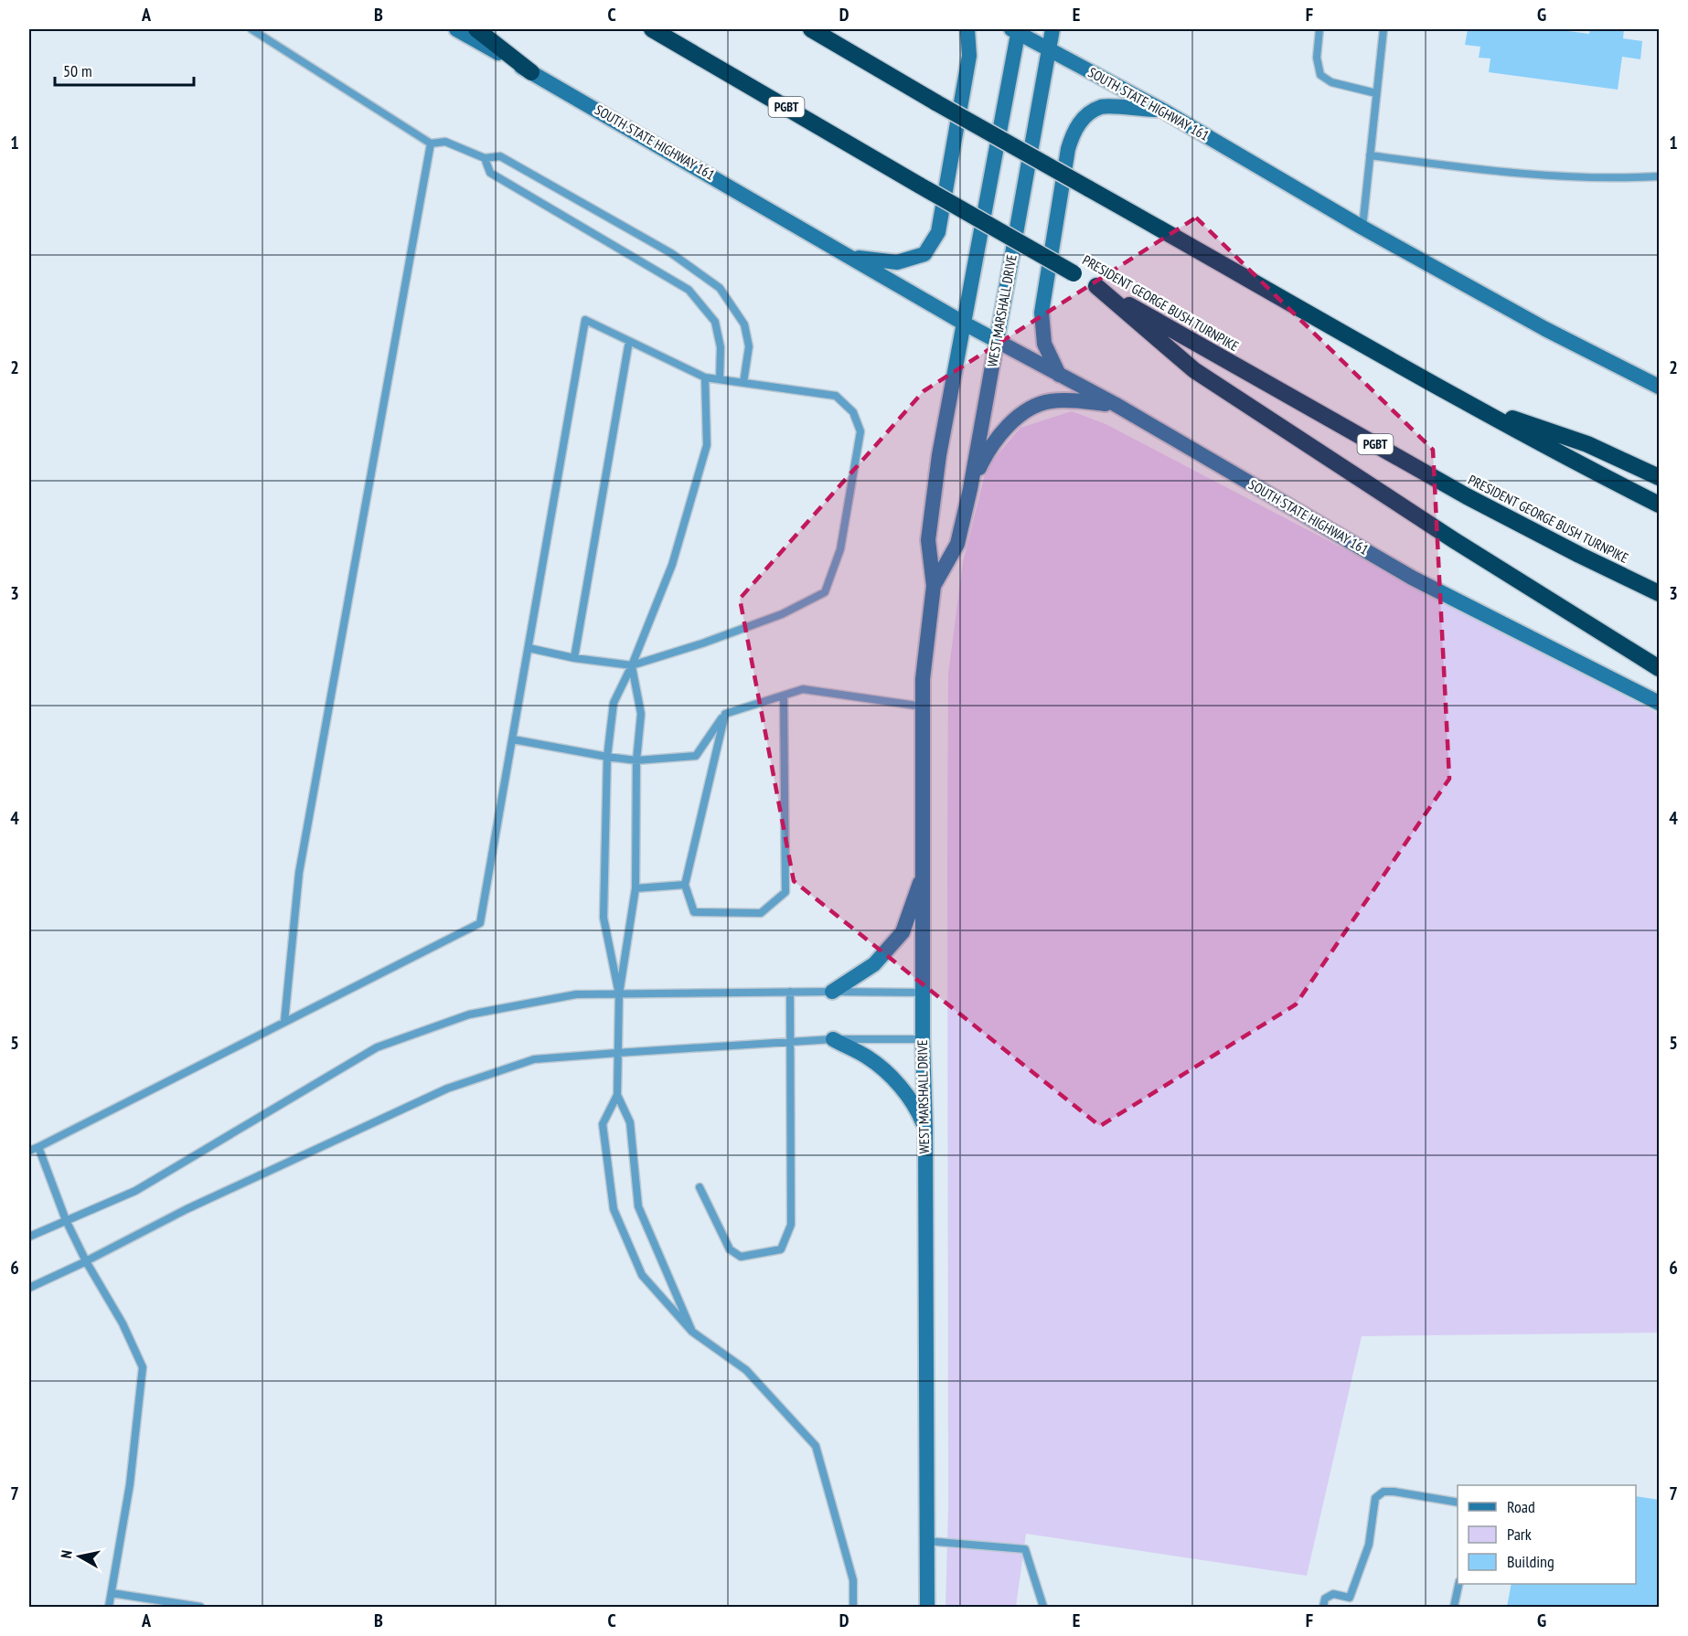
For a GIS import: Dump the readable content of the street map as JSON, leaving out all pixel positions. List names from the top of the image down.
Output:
{
  "streets": {
    "highway": ["PGBT", "PRESIDENT GEORGE BUSH TURNPIKE"],
    "main road": ["SOUTH STATE HIGHWAY 161", "WEST MARSHALL DRIVE"]
  },
  "crossings": [
    ["SOUTH STATE HIGHWAY 161", "WEST MARSHALL DRIVE"]
  ],
  "legend": ["Road", "Park", "Building"],
  "scale_bar": "50 m",
  "north": "left",
  "grid": {
    "columns": [
      "A",
      "B",
      "C",
      "D",
      "E",
      "F",
      "G"
    ],
    "rows": [
      "1",
      "2",
      "3",
      "4",
      "5",
      "6",
      "7"
    ]
  }
}
